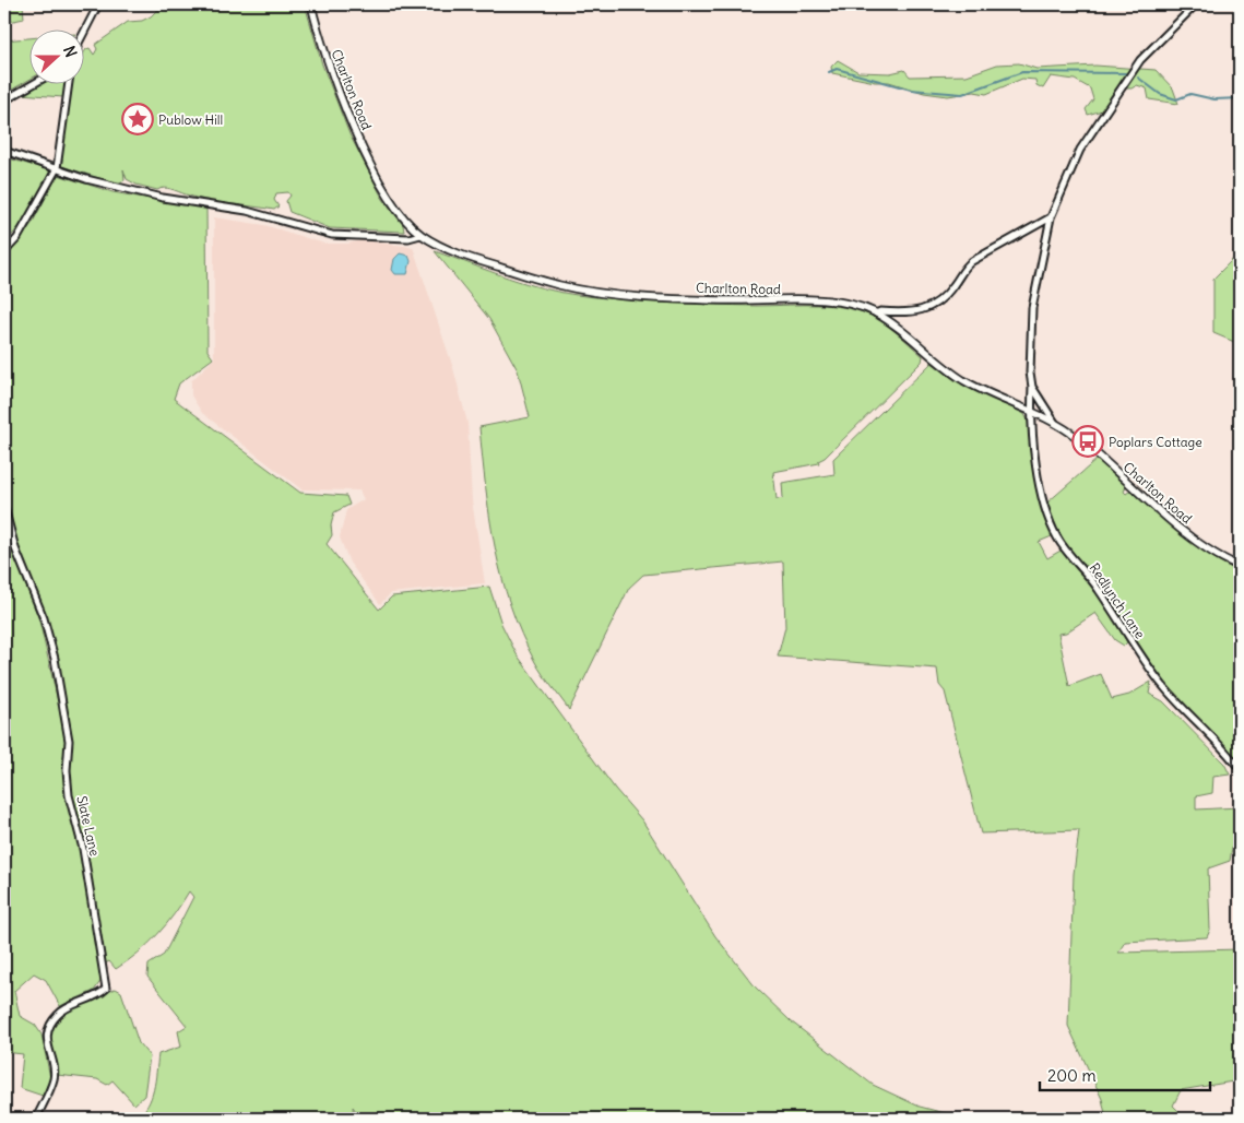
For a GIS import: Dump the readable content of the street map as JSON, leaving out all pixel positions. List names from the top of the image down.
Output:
{
  "streets": {
    "street": ["Charlton Road", "Redlynch Lane", "Slate Lane"]
  },
  "crossings": [
    ["Charlton Road", "Redlynch Lane"]
  ],
  "places": {
    "place": ["Publow Hill"],
    "bus stop": ["Poplars Cottage"]
  },
  "scale_bar": "200 m",
  "north": "right"
}
